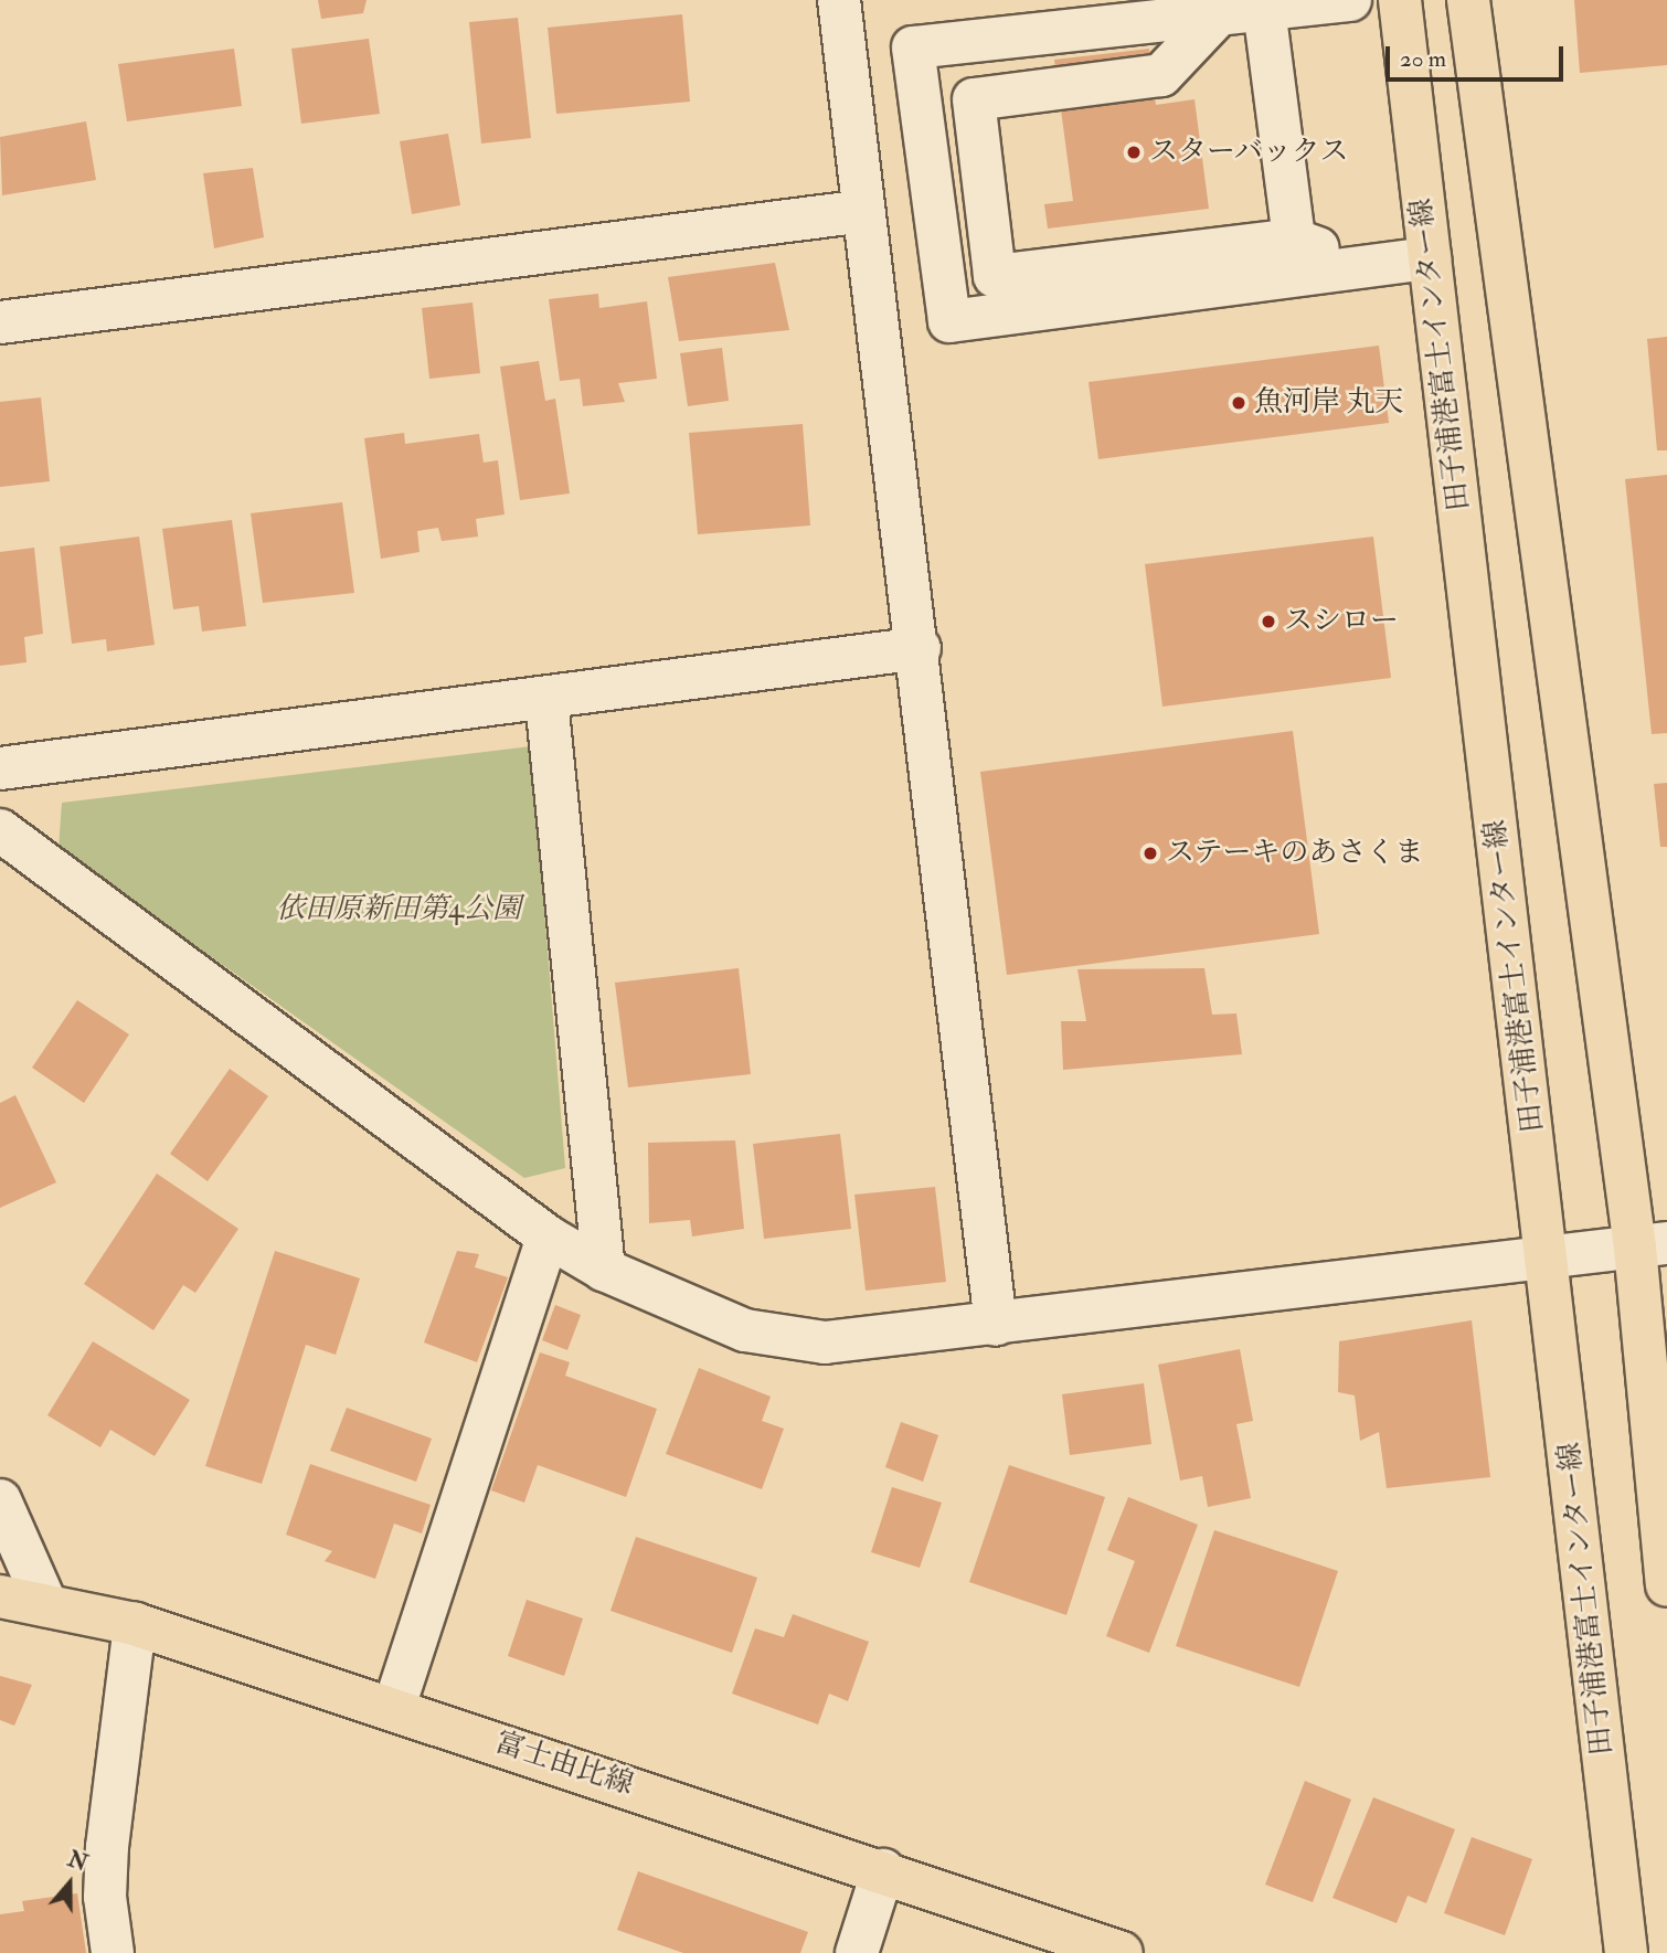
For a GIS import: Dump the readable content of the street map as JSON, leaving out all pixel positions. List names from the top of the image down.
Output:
{
  "streets": {
    "main road": ["田子浦港富士インター線", "富士由比線"]
  },
  "parks": ["依田原新田第4公園"],
  "places": [
    "スターバックス",
    "魚河岸 丸天",
    "スシロー",
    "ステーキのあさくま"
  ],
  "scale_bar": "20 m",
  "north": "top"
}
